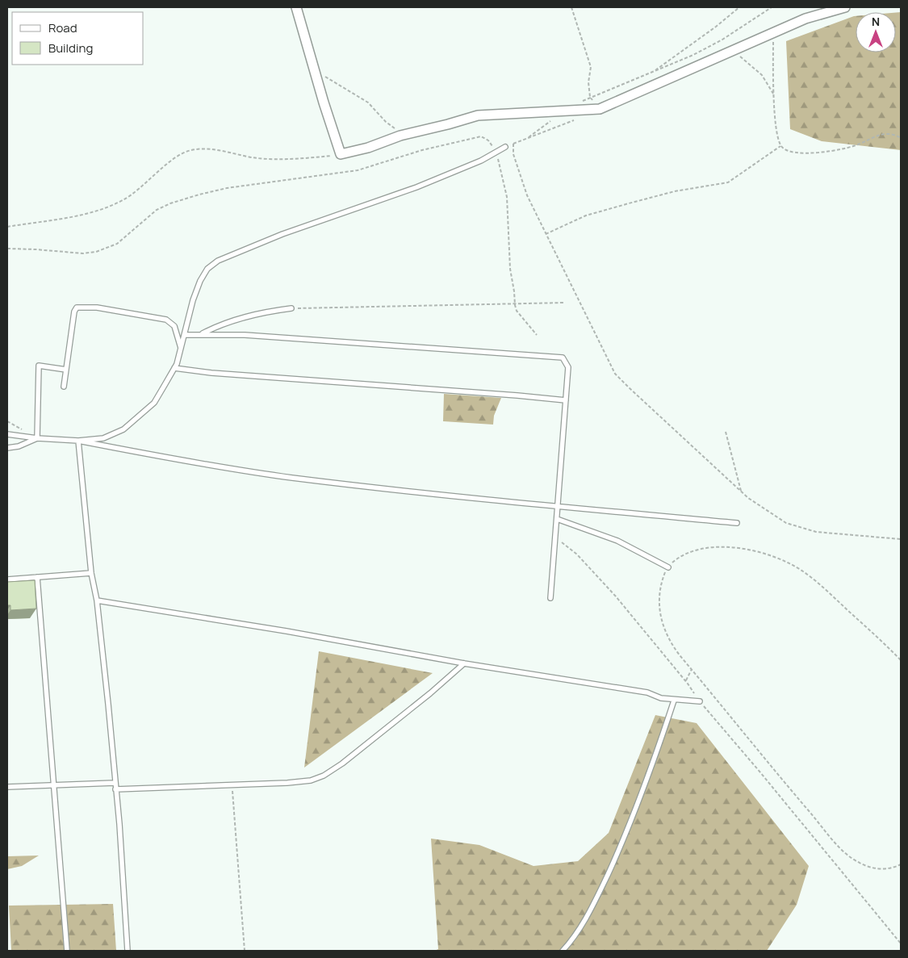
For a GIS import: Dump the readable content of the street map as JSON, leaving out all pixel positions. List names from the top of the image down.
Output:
{
  "legend": ["Road", "Building"],
  "north": "top"
}
